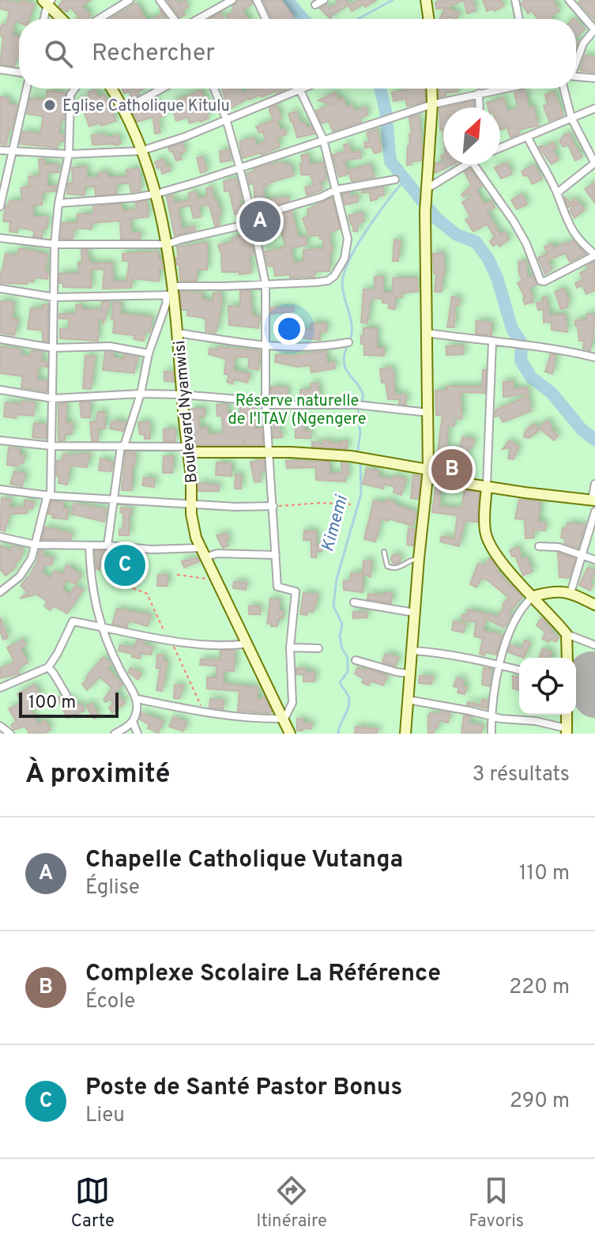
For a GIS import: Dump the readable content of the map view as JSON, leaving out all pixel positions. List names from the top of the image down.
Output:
{
  "streets": {
    "street": ["Boulevard Nyamwisi"]
  },
  "water": ["Kimemi"],
  "parks": ["Réserve naturelle de l'ITAV (Ngengere"],
  "places": ["Eglise Catholique Kitulu"],
  "scale_bar": "100 m",
  "north": "top right",
  "page": {
    "search": "Rechercher",
    "pins": ["A", "B", "C"],
    "scale": "100 m",
    "heading": ["À proximité", "3 résultats"],
    "list": [
      {
        "mark": "A",
        "name": "Chapelle Catholique Vutanga",
        "note": "Église",
        "value": "110 m"
      },
      {
        "mark": "B",
        "name": "Complexe Scolaire La Référence",
        "note": "École",
        "value": "220 m"
      },
      {
        "mark": "C",
        "name": "Poste de Santé Pastor Bonus",
        "note": "Lieu",
        "value": "290 m"
      }
    ],
    "nav": ["Carte", "Itinéraire", "Favoris"]
  }
}
